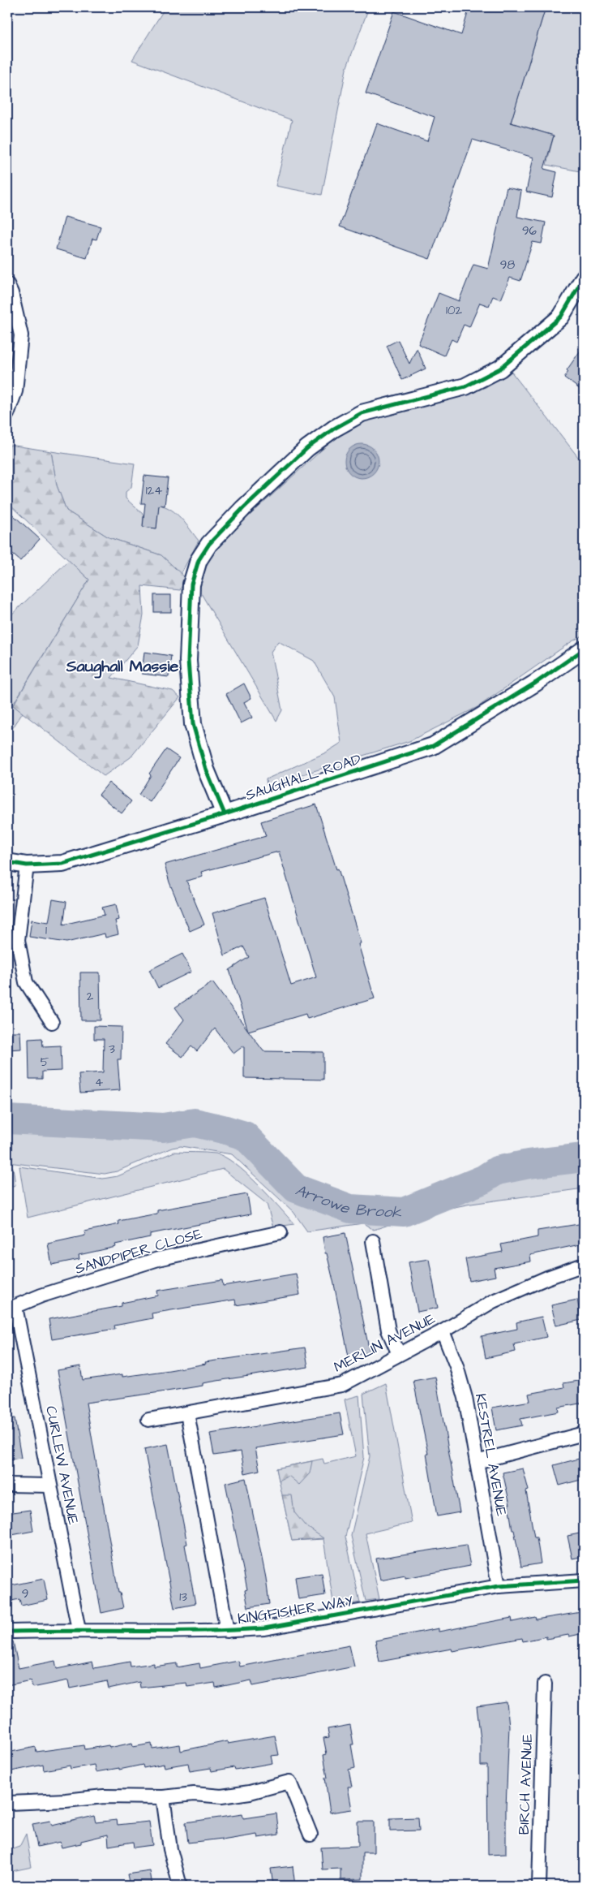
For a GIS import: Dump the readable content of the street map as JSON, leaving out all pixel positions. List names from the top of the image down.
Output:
{
  "streets": {
    "street": [
      "SAUGHALL ROAD",
      "SANDPIPER CLOSE",
      "MERLIN AVENUE",
      "KESTREL AVENUE",
      "CURLEW AVENUE",
      "KINGFISHER WAY",
      "BIRCH AVENUE"
    ]
  },
  "crossings": [
    ["SANDPIPER CLOSE", "CURLEW AVENUE"],
    ["MERLIN AVENUE", "KESTREL AVENUE"],
    ["KESTREL AVENUE", "KINGFISHER WAY"],
    ["CURLEW AVENUE", "KINGFISHER WAY"]
  ],
  "districts": ["Saughall Massie"],
  "water": ["Arrowe Brook"],
  "house_numbers": [
    "96",
    "98",
    "102",
    "124",
    "1",
    "2",
    "3",
    "5",
    "4",
    "9",
    "13"
  ]
}
